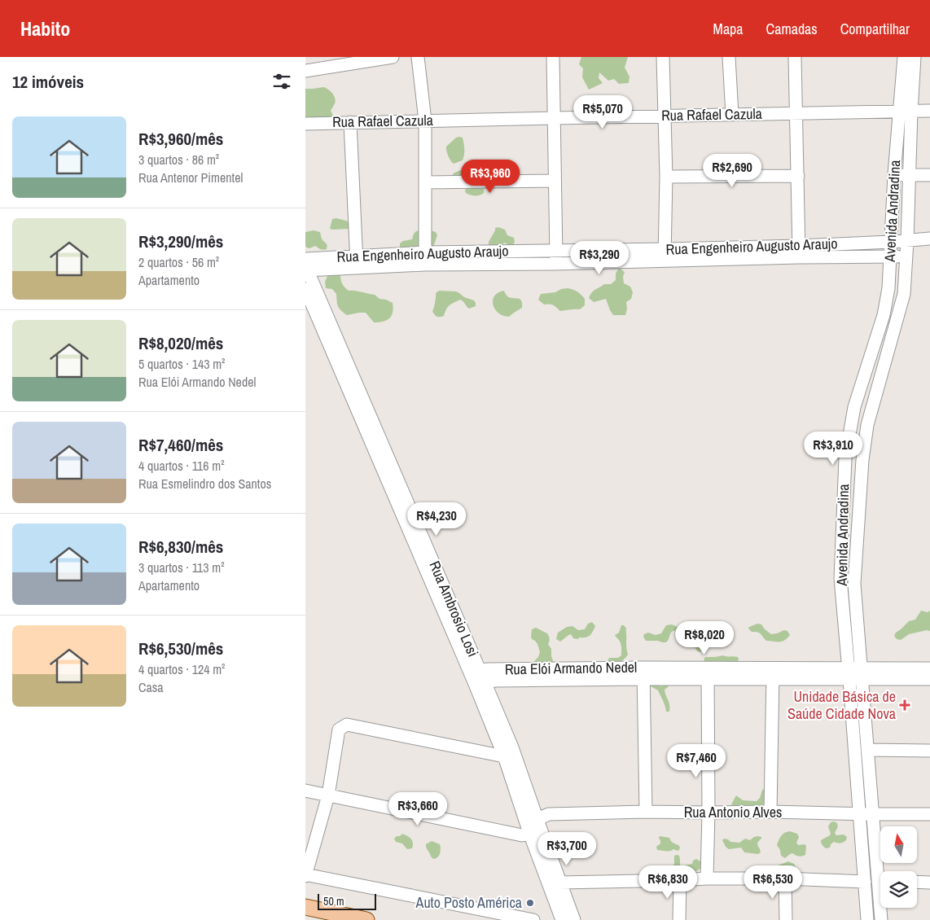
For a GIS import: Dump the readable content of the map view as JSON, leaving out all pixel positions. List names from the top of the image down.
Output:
{
  "streets": {
    "street": [
      "Rua Rafael Cazula",
      "Avenida Andradina",
      "Rua Engenheiro Augusto Araujo",
      "Rua Ambrosio Losi",
      "Rua Elói Armando Nedel",
      "Rua Antonio Alves"
    ]
  },
  "crossings": [
    ["Rua Rafael Cazula", "Avenida Andradina"],
    ["Avenida Andradina", "Rua Engenheiro Augusto Araujo"],
    ["Avenida Andradina", "Rua Elói Armando Nedel"],
    ["Avenida Andradina", "Rua Antonio Alves"],
    ["Rua Engenheiro Augusto Araujo", "Rua Ambrosio Losi"],
    ["Rua Ambrosio Losi", "Rua Elói Armando Nedel"],
    ["Rua Ambrosio Losi", "Rua Antonio Alves"]
  ],
  "places": {
    "health": ["Unidade Básica de Saúde Cidade Nova"],
    "other": ["Auto Posto América"]
  },
  "scale_bar": "50 m",
  "north": "top",
  "page": {
    "header": "Habito",
    "nav": ["Mapa", "Camadas", "Compartilhar"],
    "heading": "12 imóveis",
    "price": [
      "R$5,070",
      "R$2,690",
      "R$3,960",
      "R$3,290",
      "R$3,910",
      "R$4,230",
      "R$8,020",
      "R$7,460",
      "R$3,660",
      "R$3,700",
      "R$6,830",
      "R$6,530"
    ],
    "list": [
      {
        "name": "R$3,960/mês",
        "note": "3 quartos · 86 m² · Rua Antenor Pimentel"
      },
      {
        "name": "R$3,290/mês",
        "note": "2 quartos · 56 m² · Apartamento"
      },
      {
        "name": "R$8,020/mês",
        "note": "5 quartos · 143 m² · Rua Elói Armando Nedel"
      },
      {
        "name": "R$7,460/mês",
        "note": "4 quartos · 116 m² · Rua Esmelindro dos Santos"
      },
      {
        "name": "R$6,830/mês",
        "note": "3 quartos · 113 m² · Apartamento"
      },
      {
        "name": "R$6,530/mês",
        "note": "4 quartos · 124 m² · Casa"
      }
    ],
    "scale": "50 m"
  }
}
